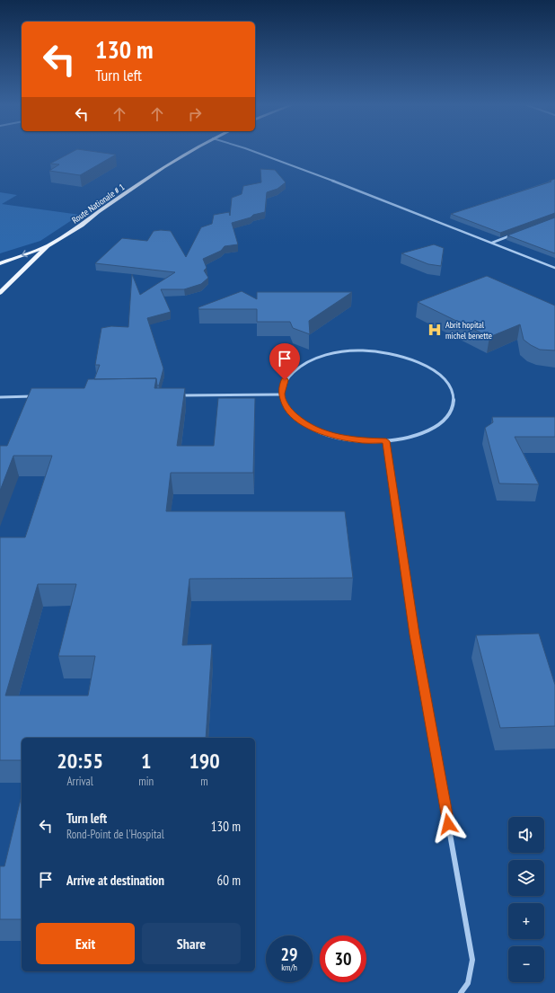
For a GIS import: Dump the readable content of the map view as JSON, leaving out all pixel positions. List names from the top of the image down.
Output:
{
  "streets": {
    "main road": ["Route Nationale # 1"]
  },
  "places": {
    "hospital": ["Abrit hopital michel benette"]
  },
  "page": {
    "turn": ["130 m", "Turn left"],
    "eta": [
      "20:55",
      "Arrival",
      "1",
      "min",
      "190",
      "m"
    ],
    "list": [
      {
        "name": "Turn left",
        "note": "Rond-Point de l'Hospital",
        "value": "130 m"
      },
      {
        "name": "Arrive at destination",
        "value": "60 m"
      }
    ],
    "map_buttons": ["+", "−"],
    "buttons": ["Exit", "Share"],
    "speed": "29 km/h",
    "limit": "30"
  }
}
